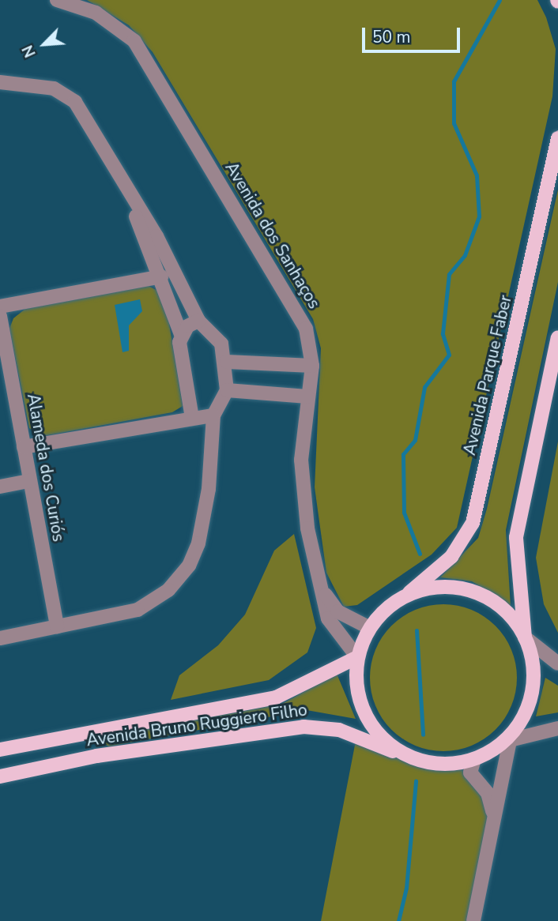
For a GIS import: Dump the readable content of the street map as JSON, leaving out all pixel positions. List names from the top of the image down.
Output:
{
  "streets": {
    "main road": ["Avenida Parque Faber", "Avenida Bruno Ruggiero Filho"],
    "street": ["Avenida dos Sanhaços", "Alameda dos Curiós"]
  },
  "crossings": [
    ["Avenida dos Sanhaços", "Avenida Parque Faber"],
    ["Avenida dos Sanhaços", "Avenida Bruno Ruggiero Filho"],
    ["Avenida Parque Faber", "Avenida Bruno Ruggiero Filho"]
  ],
  "scale_bar": "50 m",
  "north": "bottom left"
}
